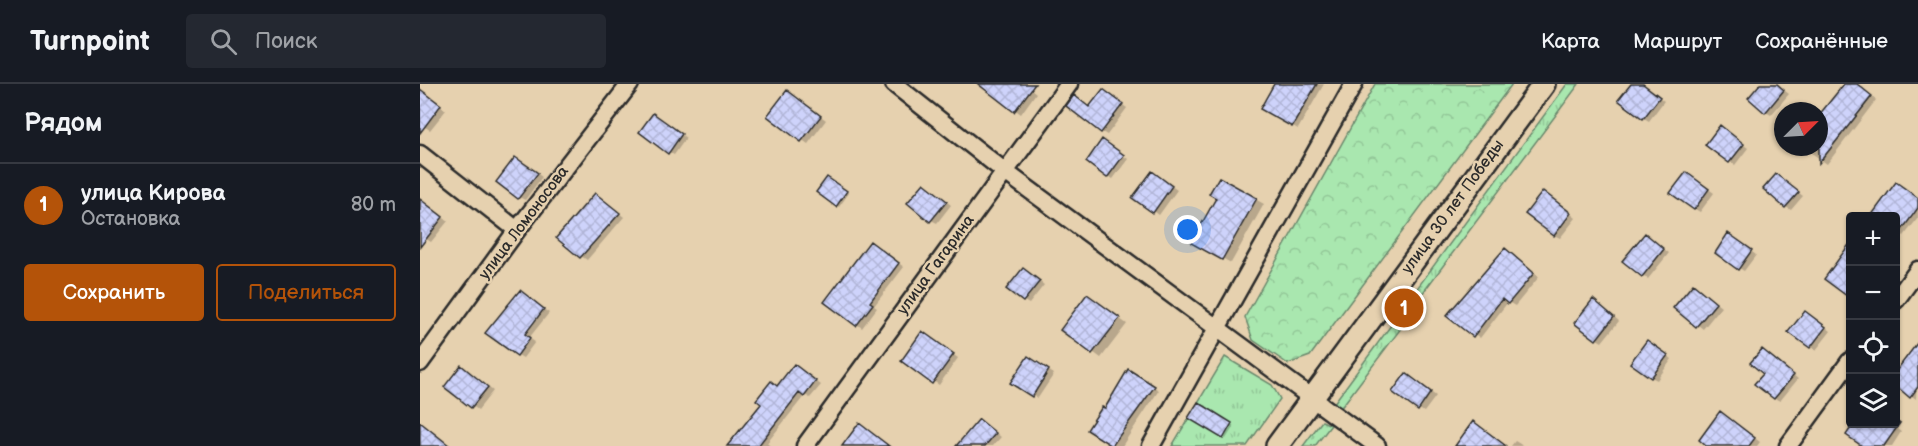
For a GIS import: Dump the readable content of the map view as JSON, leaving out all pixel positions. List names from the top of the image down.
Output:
{
  "streets": {
    "street": ["улица 30 лет Победы", "улица Ломоносова", "улица Гагарина"]
  },
  "north": "top right",
  "page": {
    "header": "Turnpoint",
    "search": "Поиск",
    "nav": ["Карта", "Маршрут", "Сохранённые"],
    "heading": "Рядом",
    "list": [
      {
        "mark": "1",
        "name": "улица Кирова",
        "note": "Остановка",
        "value": "80 m"
      }
    ],
    "map_buttons": ["+", "−"],
    "buttons": ["Сохранить", "Поделиться"],
    "pins": "1"
  }
}
